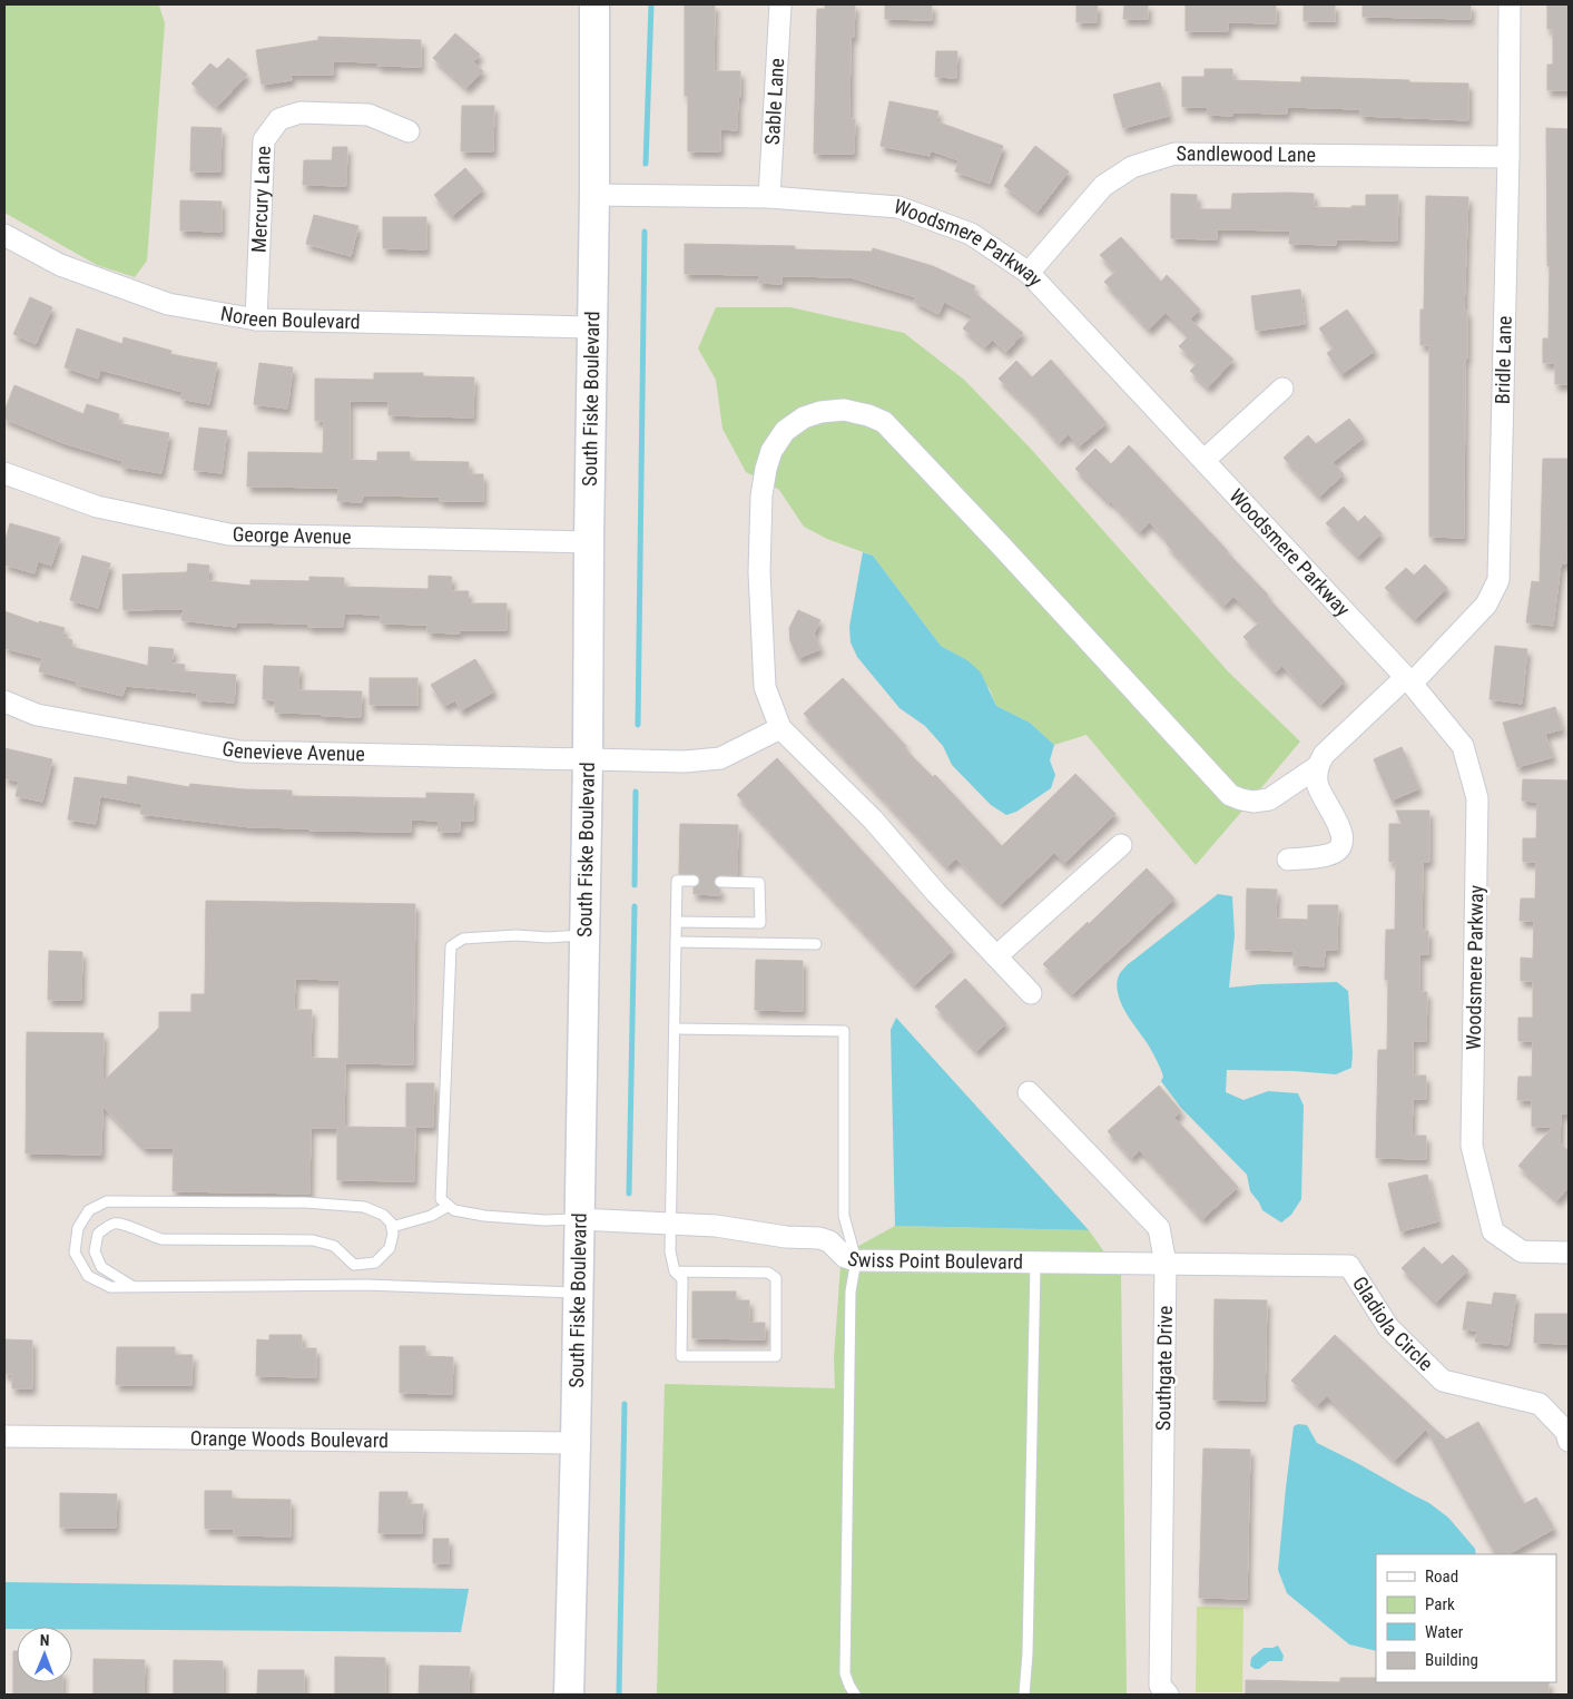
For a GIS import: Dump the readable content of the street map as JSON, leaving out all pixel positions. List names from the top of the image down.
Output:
{
  "streets": {
    "main road": ["South Fiske Boulevard"],
    "street": [
      "Sable Lane",
      "Sandlewood Lane",
      "Mercury Lane",
      "Woodsmere Parkway",
      "Noreen Boulevard",
      "Bridle Lane",
      "George Avenue",
      "Genevieve Avenue",
      "Swiss Point Boulevard",
      "Gladiola Circle",
      "Southgate Drive",
      "Orange Woods Boulevard"
    ]
  },
  "crossings": [
    ["Sable Lane", "Woodsmere Parkway"],
    ["Sandlewood Lane", "Woodsmere Parkway"],
    ["Sandlewood Lane", "Bridle Lane"],
    ["Mercury Lane", "Noreen Boulevard"],
    ["Woodsmere Parkway", "Bridle Lane"],
    ["Woodsmere Parkway", "South Fiske Boulevard"],
    ["Noreen Boulevard", "South Fiske Boulevard"],
    ["Bridle Lane", "Genevieve Avenue"],
    ["South Fiske Boulevard", "George Avenue"],
    ["South Fiske Boulevard", "Genevieve Avenue"],
    ["South Fiske Boulevard", "Swiss Point Boulevard"],
    ["South Fiske Boulevard", "Orange Woods Boulevard"],
    ["Swiss Point Boulevard", "Gladiola Circle"],
    ["Swiss Point Boulevard", "Southgate Drive"],
    ["Gladiola Circle", "Southgate Drive"]
  ],
  "legend": [
    "Road",
    "Park",
    "Water",
    "Building"
  ],
  "north": "top"
}
